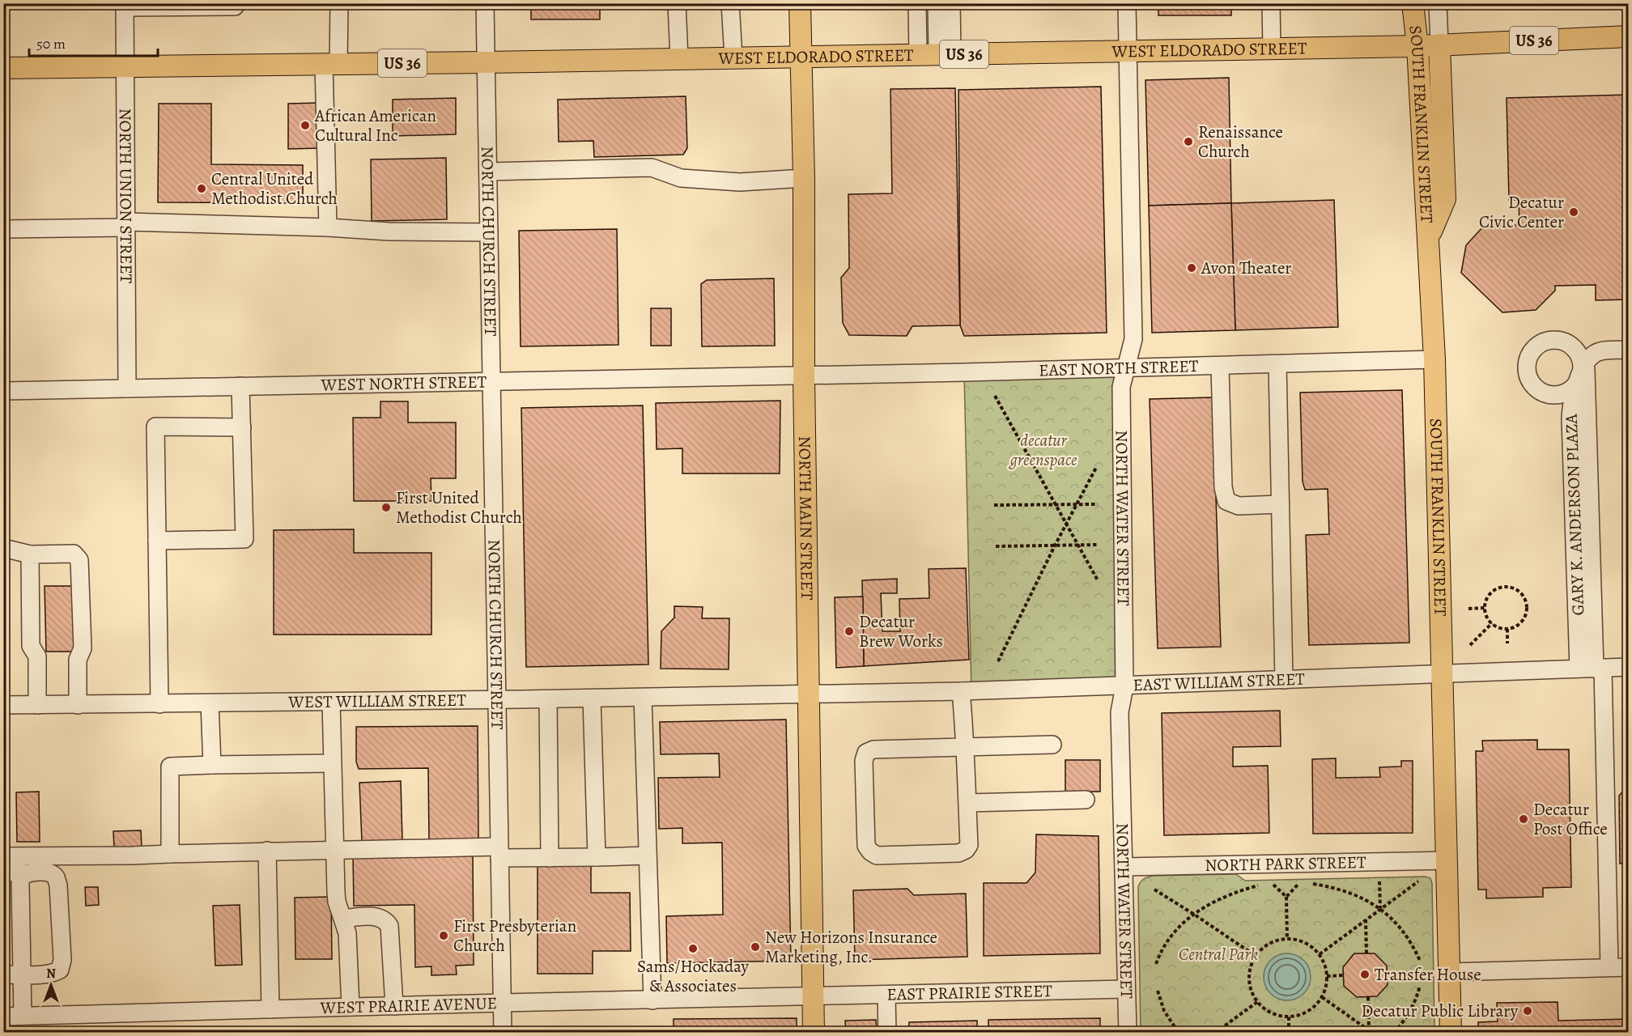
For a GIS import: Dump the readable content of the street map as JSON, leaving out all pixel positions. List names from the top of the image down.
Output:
{
  "streets": {
    "main road": [
      "US 36",
      "WEST ELDORADO STREET",
      "SOUTH FRANKLIN STREET",
      "NORTH MAIN STREET"
    ],
    "street": [
      "NORTH UNION STREET",
      "NORTH CHURCH STREET",
      "EAST NORTH STREET",
      "WEST NORTH STREET",
      "GARY K. ANDERSON PLAZA",
      "NORTH WATER STREET",
      "EAST WILLIAM STREET",
      "WEST WILLIAM STREET",
      "NORTH PARK STREET",
      "EAST PRAIRIE STREET",
      "WEST PRAIRIE AVENUE"
    ]
  },
  "crossings": [
    ["WEST ELDORADO STREET", "SOUTH FRANKLIN STREET"],
    ["WEST ELDORADO STREET", "NORTH UNION STREET"],
    ["WEST ELDORADO STREET", "NORTH CHURCH STREET"],
    ["WEST ELDORADO STREET", "NORTH WATER STREET"],
    ["WEST ELDORADO STREET", "NORTH MAIN STREET"],
    ["SOUTH FRANKLIN STREET", "EAST NORTH STREET"],
    ["SOUTH FRANKLIN STREET", "EAST WILLIAM STREET"],
    ["SOUTH FRANKLIN STREET", "NORTH PARK STREET"],
    ["NORTH UNION STREET", "WEST NORTH STREET"],
    ["NORTH CHURCH STREET", "WEST NORTH STREET"],
    ["NORTH CHURCH STREET", "WEST WILLIAM STREET"],
    ["NORTH CHURCH STREET", "WEST PRAIRIE AVENUE"],
    ["EAST NORTH STREET", "WEST NORTH STREET"],
    ["EAST NORTH STREET", "NORTH WATER STREET"],
    ["EAST NORTH STREET", "NORTH MAIN STREET"],
    ["WEST NORTH STREET", "NORTH MAIN STREET"],
    ["GARY K. ANDERSON PLAZA", "EAST WILLIAM STREET"],
    ["NORTH WATER STREET", "EAST WILLIAM STREET"],
    ["NORTH WATER STREET", "NORTH PARK STREET"],
    ["NORTH WATER STREET", "EAST PRAIRIE STREET"],
    ["NORTH MAIN STREET", "EAST WILLIAM STREET"],
    ["NORTH MAIN STREET", "WEST WILLIAM STREET"],
    ["NORTH MAIN STREET", "EAST PRAIRIE STREET"],
    ["NORTH MAIN STREET", "WEST PRAIRIE AVENUE"],
    ["EAST WILLIAM STREET", "WEST WILLIAM STREET"],
    ["EAST PRAIRIE STREET", "WEST PRAIRIE AVENUE"]
  ],
  "parks": ["decatur greenspace", "Central Park"],
  "places": [
    "African American Cultural Inc",
    "Renaissance Church",
    "Central United Methodist Church",
    "Decatur Civic Center",
    "Avon Theater",
    "First United Methodist Church",
    "Decatur Brew Works",
    "Decatur Post Office",
    "First Presbyterian Church",
    "New Horizons Insurance Marketing, Inc.",
    "Sams/Hockaday & Associates",
    "Transfer House",
    "Decatur Public Library"
  ],
  "scale_bar": "50 m",
  "north": "top"
}
